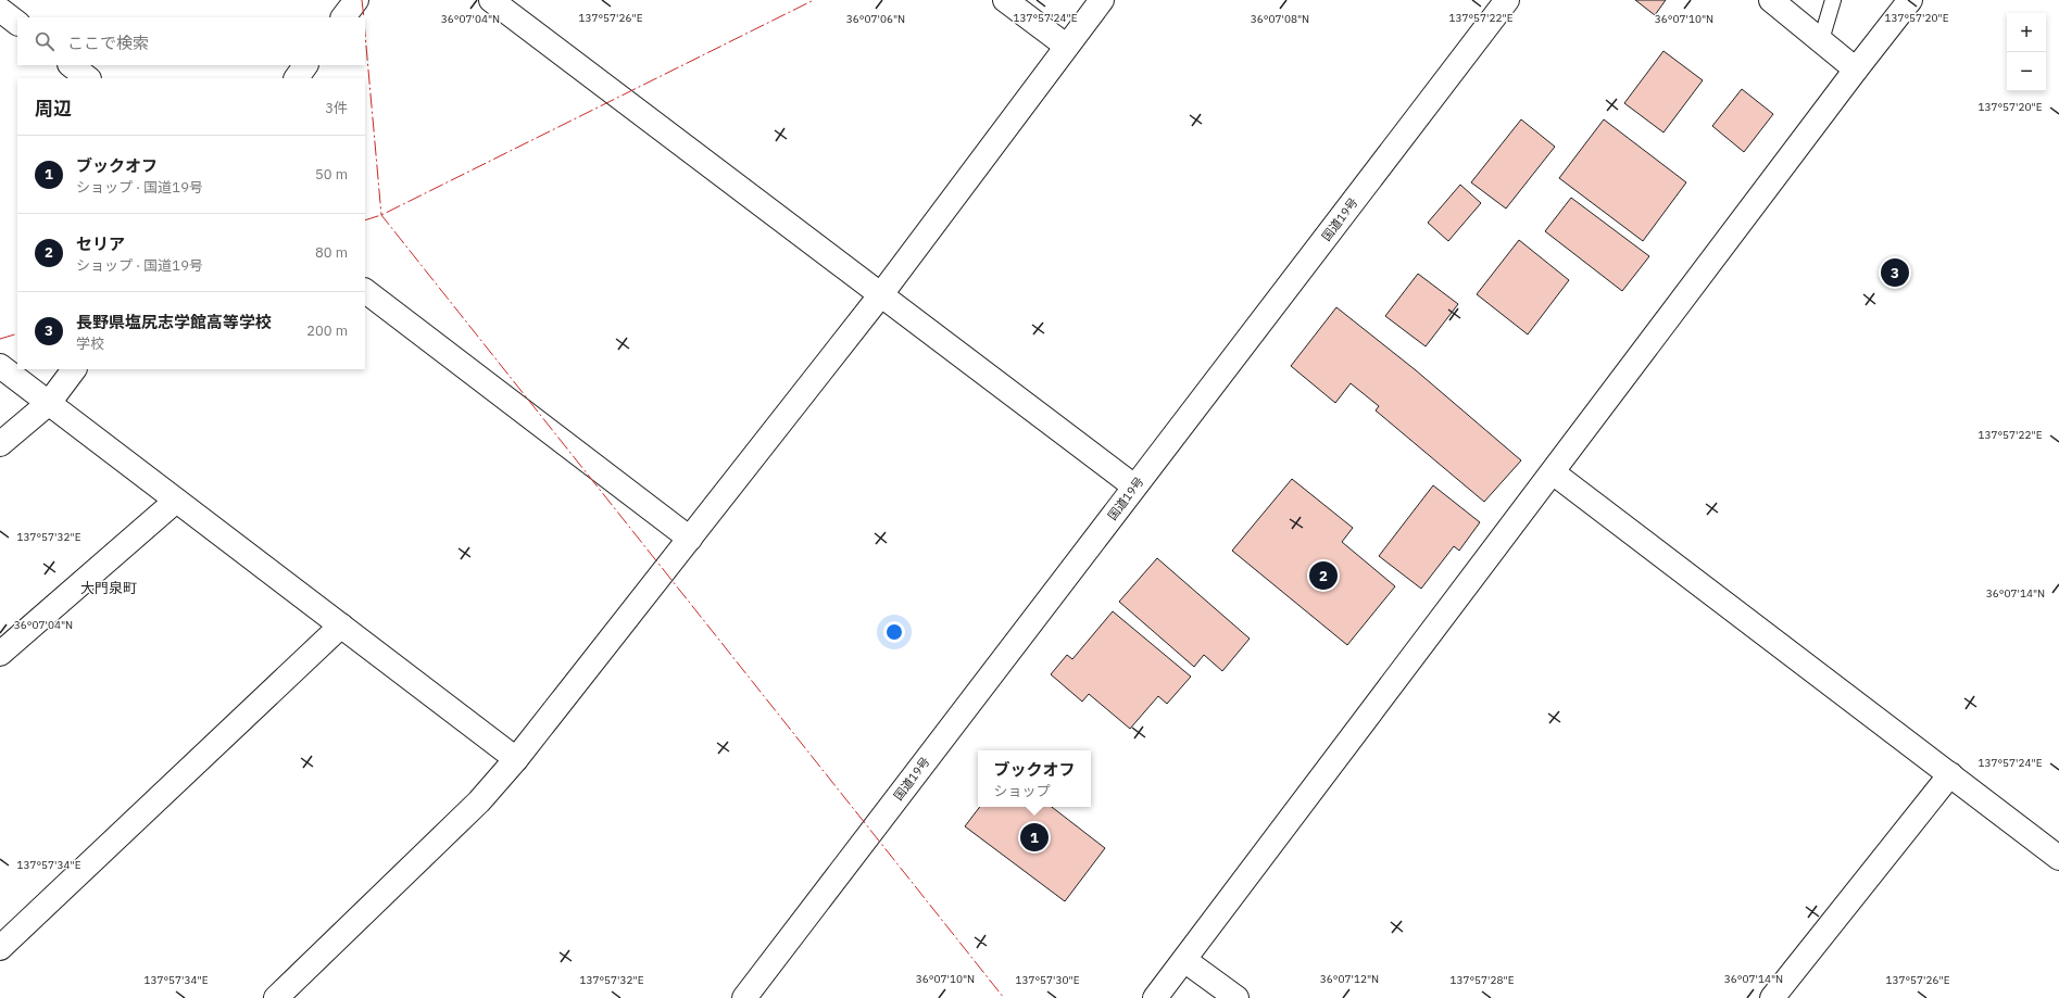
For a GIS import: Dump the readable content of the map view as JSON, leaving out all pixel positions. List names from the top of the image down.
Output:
{
  "streets": {
    "main road": ["国道19号"]
  },
  "districts": ["大門泉町"],
  "page": {
    "map_buttons": ["+", "−"],
    "search": "ここで検索",
    "heading": ["周辺", "3件"],
    "list": [
      {
        "mark": "1",
        "name": "ブックオフ",
        "note": "ショップ · 国道19号",
        "value": "50 m"
      },
      {
        "mark": "2",
        "name": "セリア",
        "note": "ショップ · 国道19号",
        "value": "80 m"
      },
      {
        "mark": "3",
        "name": "長野県塩尻志学館高等学校",
        "note": "学校",
        "value": "200 m"
      }
    ],
    "pins": ["3", "2", "1"],
    "popup": ["ブックオフ", "ショップ"]
  },
  "coordinates": [
    "137°57'24\"E",
    "137°57'22\"E",
    "137°57'26\"E",
    "137°57'20\"E",
    "36°07'04\"N",
    "36°07'06\"N",
    "36°07'08\"N",
    "36°07'10\"N",
    "137°57'32\"E",
    "36°07'14\"N",
    "137°57'34\"E",
    "36°07'12\"N",
    "137°57'30\"E",
    "137°57'28\"E"
  ]
}
